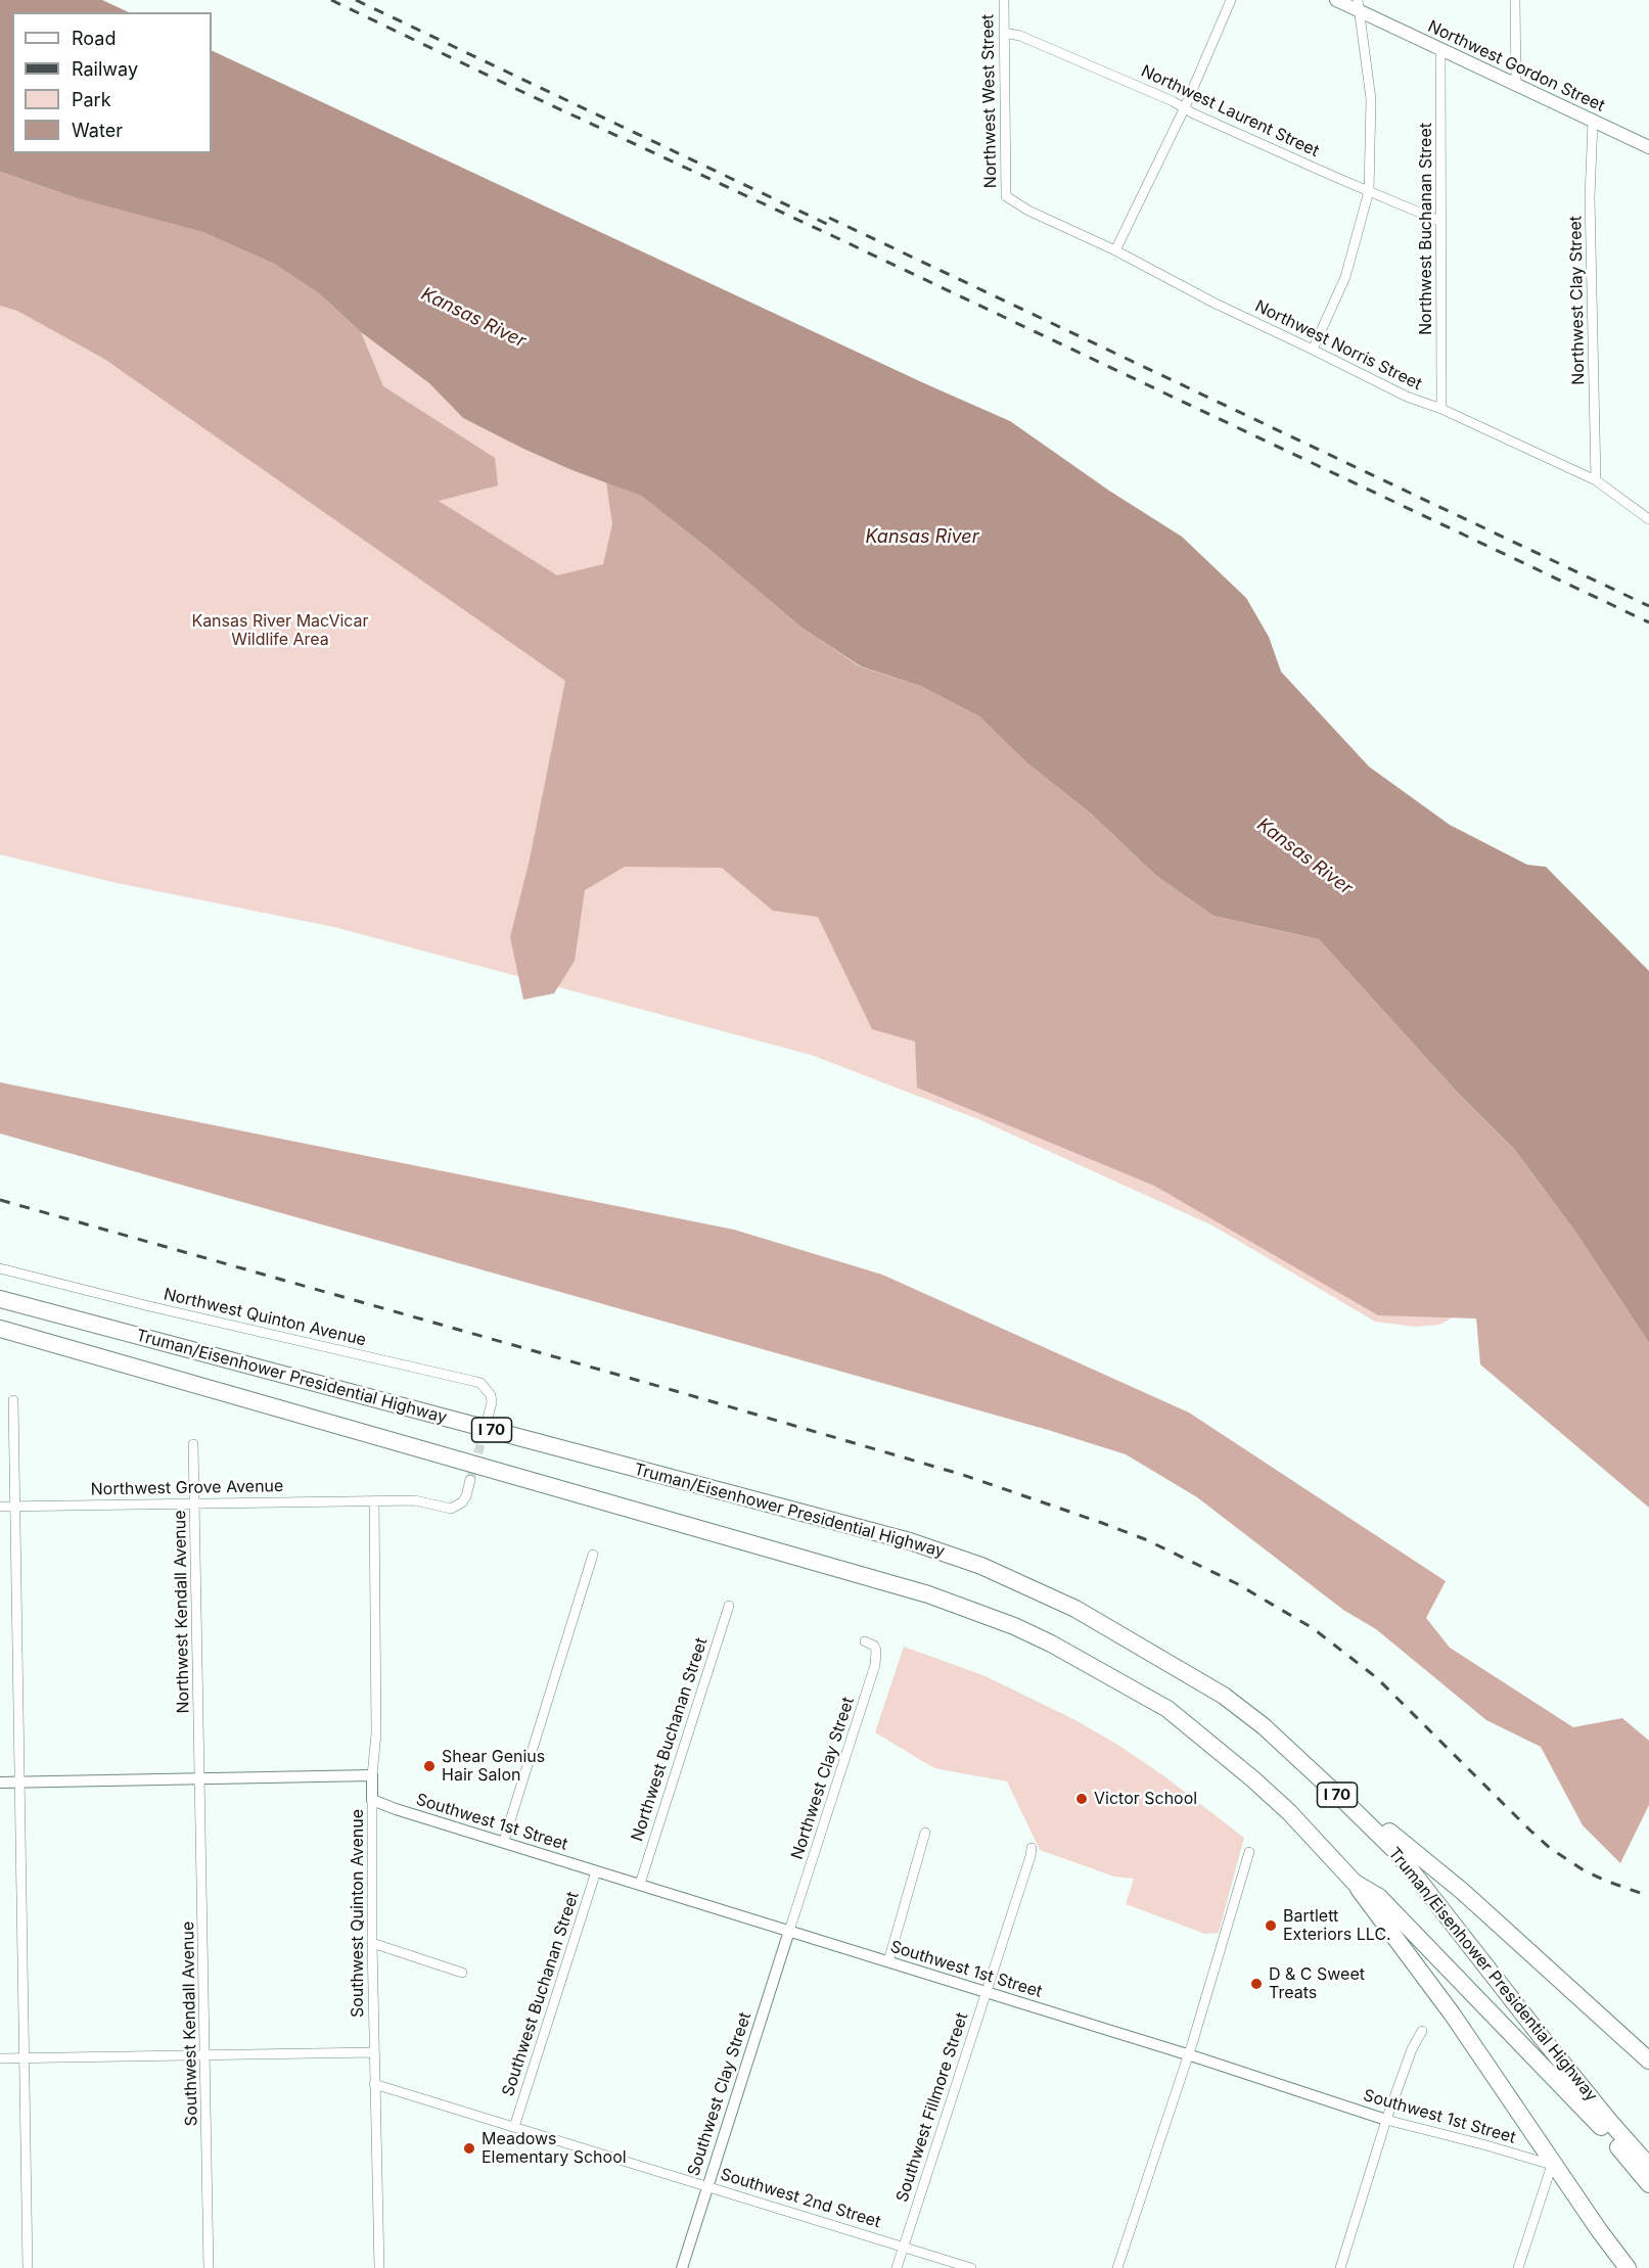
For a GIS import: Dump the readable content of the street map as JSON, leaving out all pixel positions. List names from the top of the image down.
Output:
{
  "streets": {
    "highway": ["Truman/Eisenhower Presidential Highway", "I 70"],
    "main road": ["Northwest Gordon Street"],
    "street": [
      "Northwest West Street",
      "Northwest Laurent Street",
      "Northwest Buchanan Street",
      "Northwest Clay Street",
      "Northwest Norris Street",
      "Northwest Quinton Avenue",
      "Northwest Grove Avenue",
      "Northwest Kendall Avenue",
      "Southwest 1st Street",
      "Southwest Quinton Avenue",
      "Southwest Buchanan Street",
      "Southwest Kendall Avenue",
      "Southwest Clay Street",
      "Southwest Fillmore Street",
      "Southwest 2nd Street"
    ]
  },
  "crossings": [
    ["Northwest Gordon Street", "Northwest Buchanan Street"],
    ["Northwest Gordon Street", "Northwest Clay Street"],
    ["Northwest West Street", "Northwest Laurent Street"],
    ["Northwest West Street", "Northwest Norris Street"],
    ["Northwest Laurent Street", "Northwest Buchanan Street"],
    ["Northwest Buchanan Street", "Northwest Norris Street"],
    ["Northwest Buchanan Street", "Southwest 1st Street"],
    ["Northwest Clay Street", "Northwest Norris Street"],
    ["Northwest Clay Street", "Southwest 1st Street"],
    ["Northwest Clay Street", "Southwest Clay Street"],
    ["Northwest Grove Avenue", "Northwest Kendall Avenue"],
    ["Northwest Kendall Avenue", "Southwest Kendall Avenue"],
    ["Southwest 1st Street", "Southwest Quinton Avenue"],
    ["Southwest 1st Street", "Southwest Buchanan Street"],
    ["Southwest 1st Street", "Southwest Clay Street"],
    ["Southwest 1st Street", "Southwest Fillmore Street"],
    ["Southwest Quinton Avenue", "Southwest 2nd Street"],
    ["Southwest Buchanan Street", "Southwest 2nd Street"],
    ["Southwest Clay Street", "Southwest 2nd Street"],
    ["Southwest Fillmore Street", "Southwest 2nd Street"]
  ],
  "water": ["Kansas River"],
  "parks": ["Kansas River MacVicar Wildlife Area"],
  "places": [
    "Shear Genius Hair Salon",
    "Victor School",
    "Bartlett Exteriors LLC.",
    "D & C Sweet Treats",
    "Meadows Elementary School"
  ],
  "legend": [
    "Road",
    "Railway",
    "Park",
    "Water"
  ]
}
